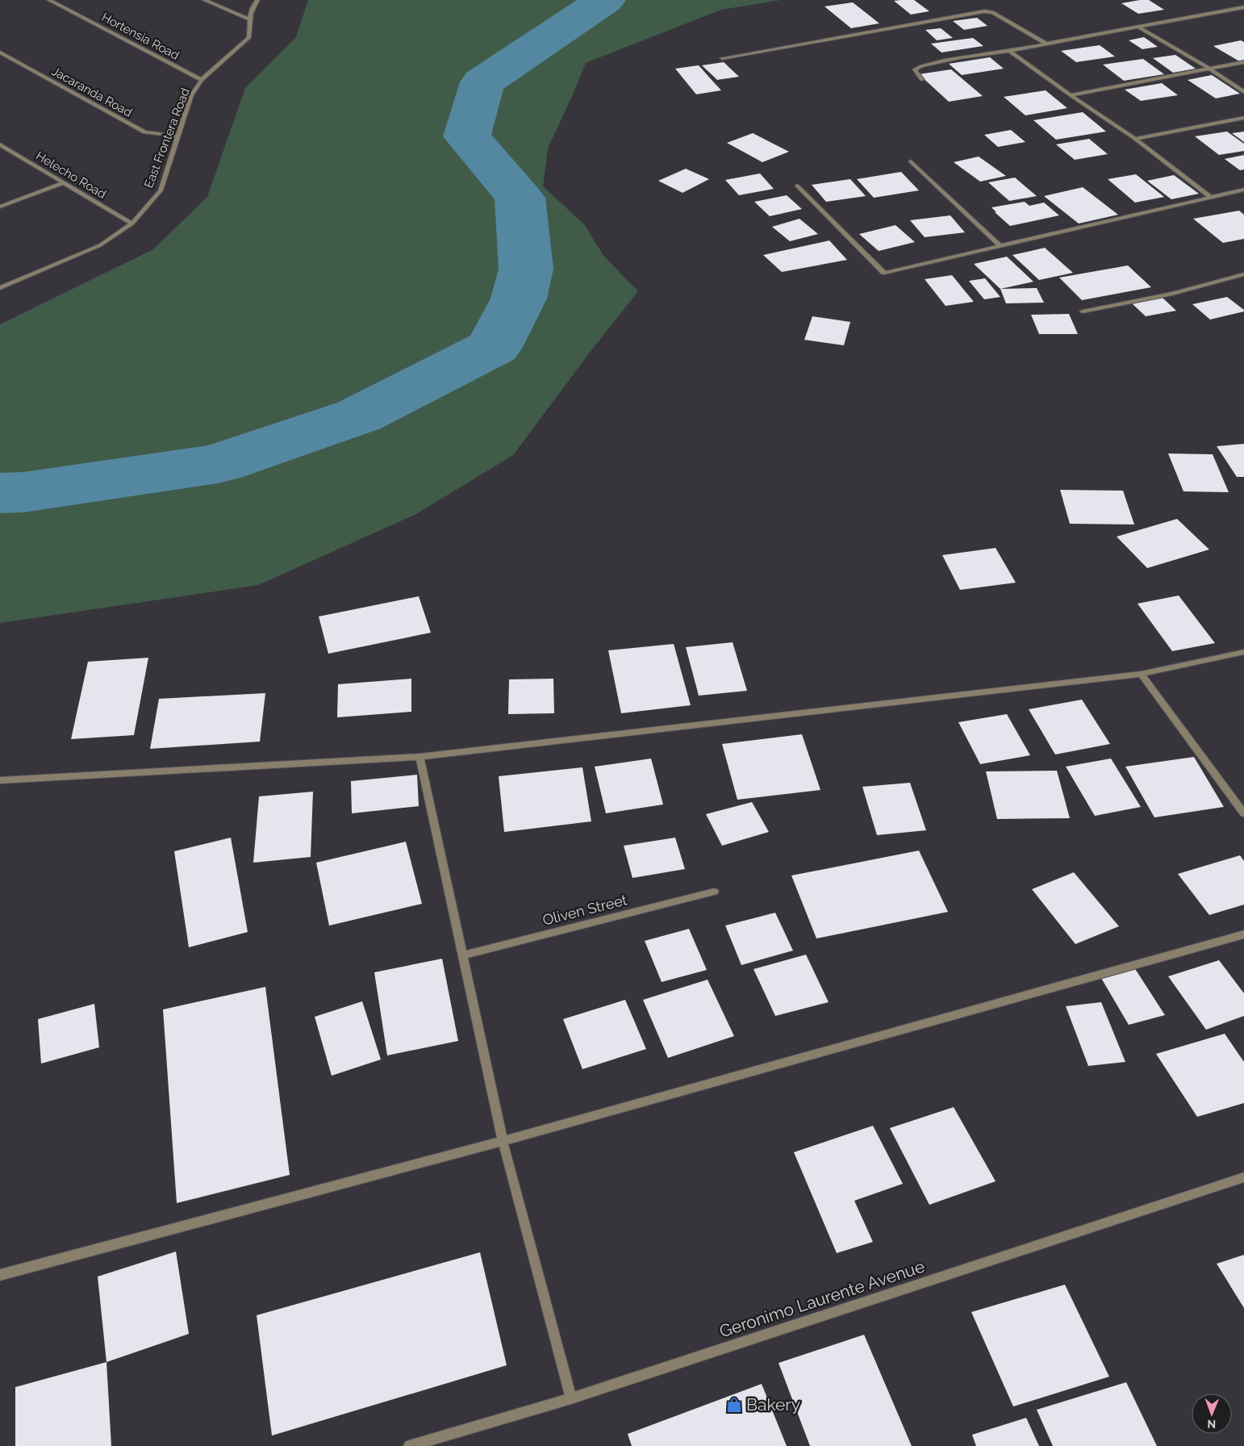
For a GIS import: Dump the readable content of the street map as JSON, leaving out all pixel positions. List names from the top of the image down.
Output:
{
  "streets": {
    "street": [
      "Hortensia Road",
      "Jacaranda Road",
      "East Frontera Road",
      "Helecho Road",
      "Oliven Street",
      "Geronimo Laurente Avenue"
    ]
  },
  "crossings": [
    ["Hortensia Road", "East Frontera Road"],
    ["Jacaranda Road", "East Frontera Road"],
    ["East Frontera Road", "Helecho Road"]
  ],
  "places": {
    "shop": ["Bakery"]
  },
  "north": "bottom"
}
